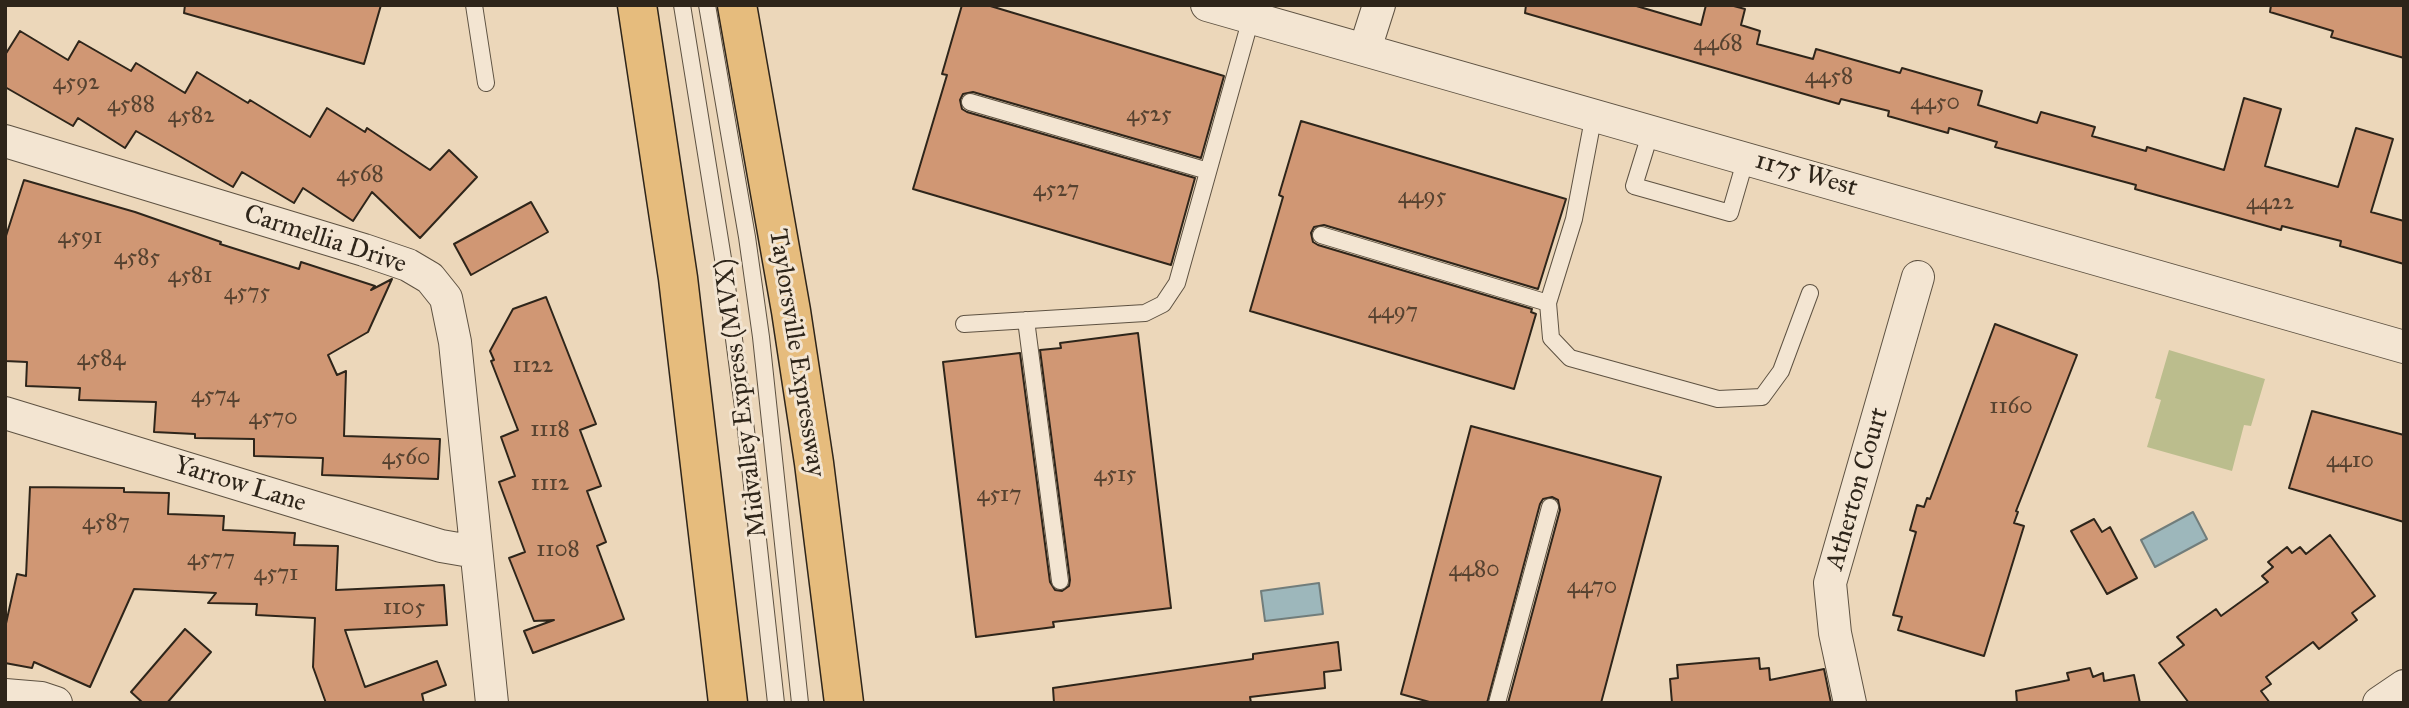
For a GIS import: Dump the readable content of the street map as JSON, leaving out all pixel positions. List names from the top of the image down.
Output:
{
  "streets": {
    "main road": ["Taylorsville Expressway"],
    "street": [
      "1175 West",
      "Carmellia Drive",
      "Yarrow Lane",
      "Atherton Court"
    ],
    "lane": ["Midvalley Express (MVX)"]
  },
  "crossings": [
    ["Carmellia Drive", "Yarrow Lane"]
  ],
  "house_numbers": [
    "4468",
    "4458",
    "4592",
    "4450",
    "4588",
    "4525",
    "4582",
    "4568",
    "4527",
    "4495",
    "4422",
    "4591",
    "4585",
    "4581",
    "4575",
    "4497",
    "4584",
    "1122",
    "4574",
    "1160",
    "4570",
    "1118",
    "4560",
    "4410",
    "4515",
    "1112",
    "4517",
    "4587",
    "1108",
    "4577",
    "4480",
    "4571",
    "4470",
    "1105"
  ]
}
